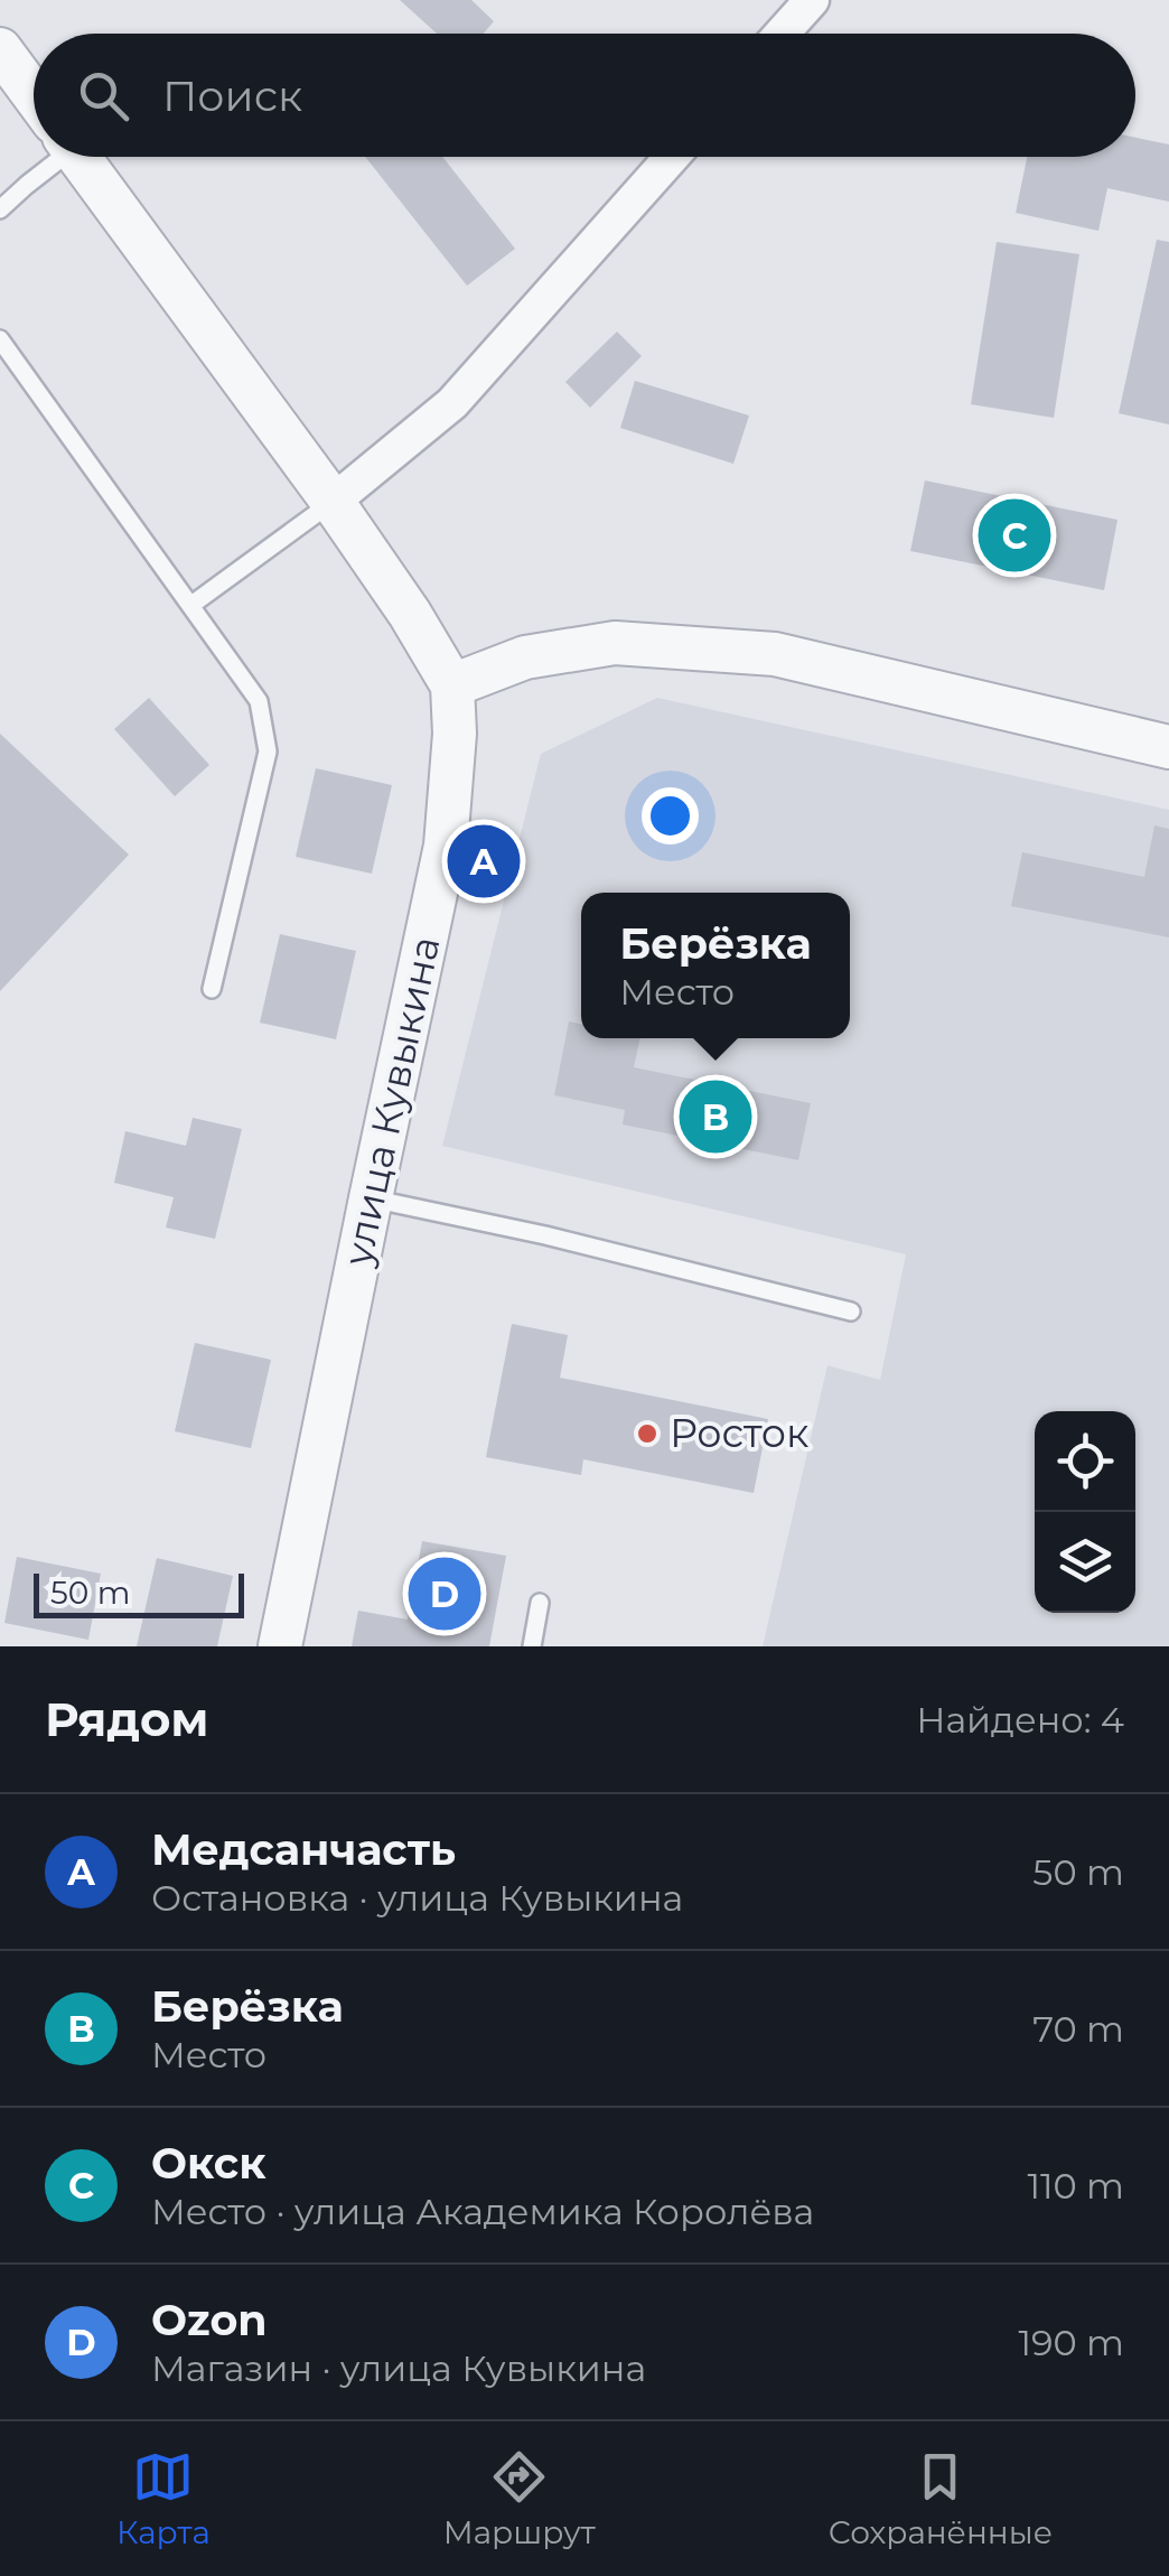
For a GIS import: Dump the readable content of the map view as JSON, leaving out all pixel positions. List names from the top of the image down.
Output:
{
  "streets": {
    "street": ["улица Кувыкина"]
  },
  "places": ["Росток"],
  "scale_bar": "50 m",
  "page": {
    "search": "Поиск",
    "pins": [
      "C",
      "A",
      "B",
      "D"
    ],
    "popup": ["Берёзка", "Место"],
    "scale": "50 m",
    "heading": ["Рядом", "Найдено: 4"],
    "list": [
      {
        "mark": "A",
        "name": "Медсанчасть",
        "note": "Остановка · улица Кувыкина",
        "value": "50 m"
      },
      {
        "mark": "B",
        "name": "Берёзка",
        "note": "Место",
        "value": "70 m"
      },
      {
        "mark": "C",
        "name": "Окск",
        "note": "Место · улица Академика Королёва",
        "value": "110 m"
      },
      {
        "mark": "D",
        "name": "Ozon",
        "note": "Магазин · улица Кувыкина",
        "value": "190 m"
      }
    ],
    "nav": ["Карта", "Маршрут", "Сохранённые"]
  }
}
